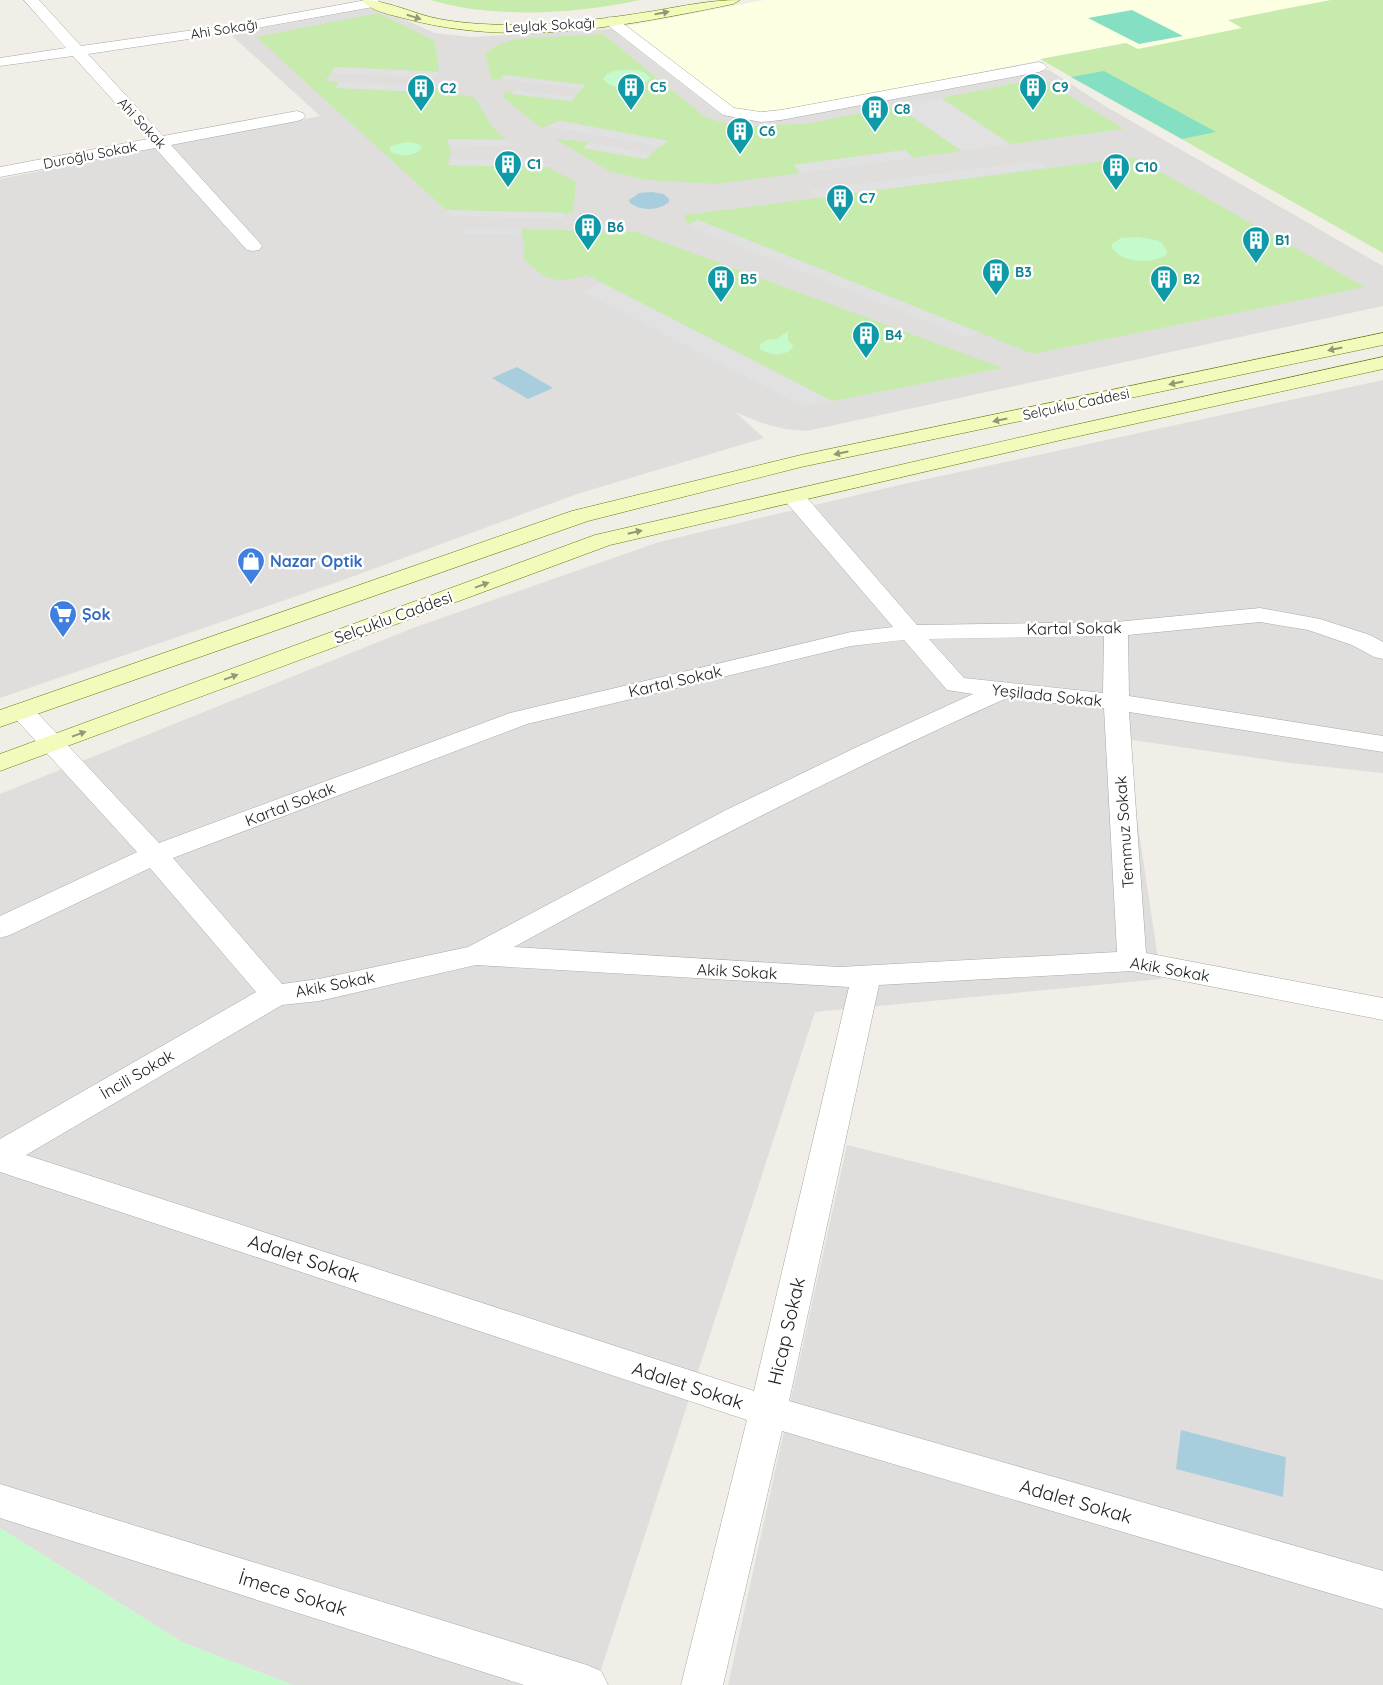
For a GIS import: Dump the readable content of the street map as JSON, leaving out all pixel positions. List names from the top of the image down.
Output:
{
  "streets": {
    "street": [
      "Leylak Sokağı",
      "Ahi Sokağı",
      "Ahi Sokak",
      "Duroğlu Sokak",
      "Selçuklu Caddesi",
      "Kartal Sokak",
      "Yeşilada Sokak",
      "Temmuz Sokak",
      "Akik Sokak",
      "İncili Sokak",
      "Adalet Sokak",
      "Hicap Sokak",
      "İmece Sokak"
    ]
  },
  "crossings": [
    ["Leylak Sokağı", "Ahi Sokağı"],
    ["Ahi Sokağı", "Ahi Sokak"],
    ["Ahi Sokak", "Duroğlu Sokak"],
    ["Selçuklu Caddesi", "Yeşilada Sokak"],
    ["Selçuklu Caddesi", "Akik Sokak"],
    ["Kartal Sokak", "Yeşilada Sokak"],
    ["Kartal Sokak", "Temmuz Sokak"],
    ["Kartal Sokak", "Akik Sokak"],
    ["Yeşilada Sokak", "Temmuz Sokak"],
    ["Temmuz Sokak", "Akik Sokak"],
    ["Akik Sokak", "İncili Sokak"],
    ["Akik Sokak", "Hicap Sokak"],
    ["Adalet Sokak", "Hicap Sokak"]
  ],
  "places": {
    "building": [
      "C5",
      "C9",
      "C2",
      "C8",
      "C6",
      "C1",
      "C10",
      "C7",
      "B6",
      "B1",
      "B3",
      "B5",
      "B2",
      "B4"
    ],
    "shop": ["Nazar Optik"],
    "supermarket": ["Şok"]
  }
}
